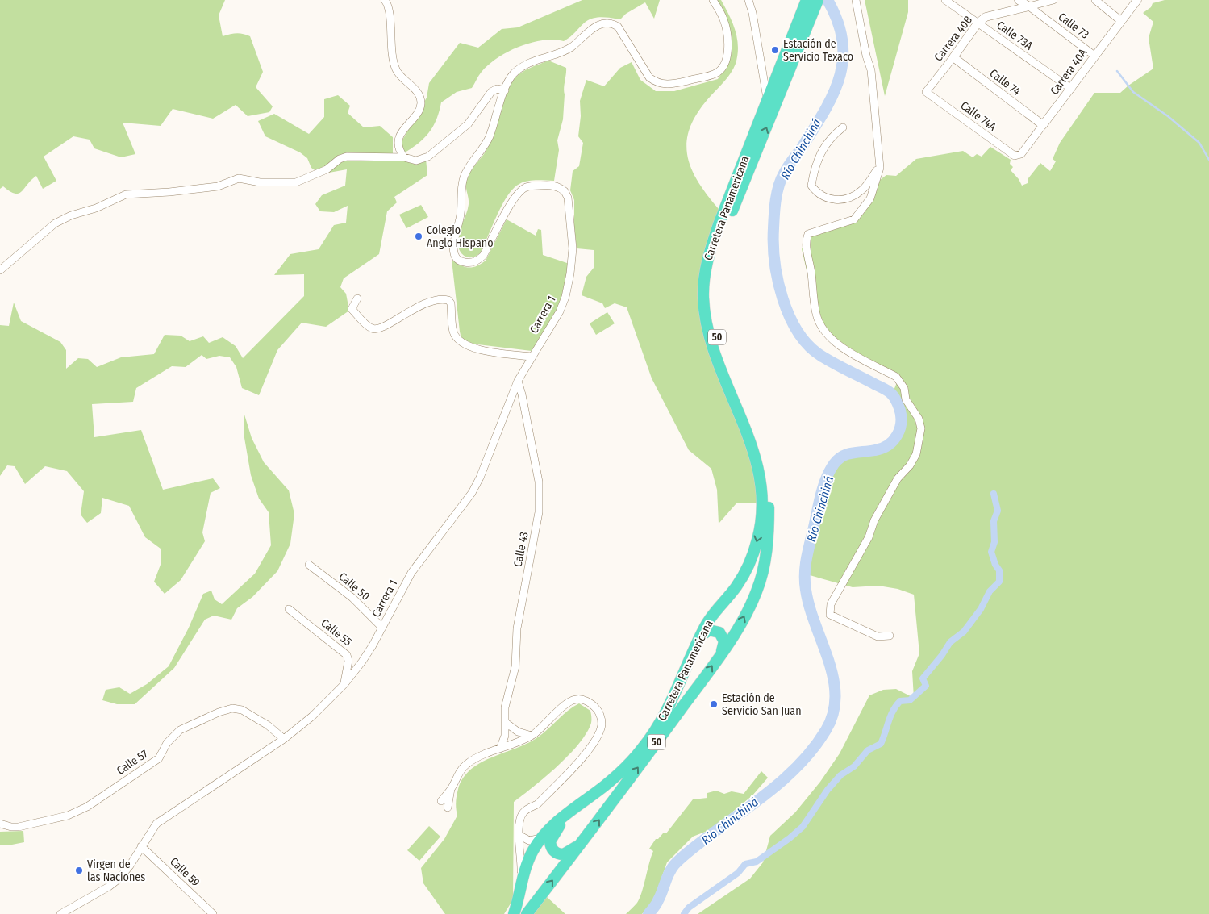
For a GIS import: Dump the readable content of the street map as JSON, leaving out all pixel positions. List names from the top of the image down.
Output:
{
  "streets": {
    "highway": ["Carretera Panamericana", "50"],
    "street": [
      "Calle 73",
      "Calle 73A",
      "Carrera 40B",
      "Carrera 40A",
      "Calle 74",
      "Calle 74A",
      "Carrera 1",
      "Calle 43",
      "Calle 50",
      "Calle 55",
      "Calle 57",
      "Calle 59"
    ]
  },
  "crossings": [
    ["Calle 73", "Carrera 40B"],
    ["Calle 73", "Carrera 40A"],
    ["Calle 73A", "Carrera 40B"],
    ["Calle 73A", "Carrera 40A"],
    ["Carrera 40B", "Calle 74"],
    ["Carrera 40B", "Calle 74A"],
    ["Carrera 40A", "Calle 74"],
    ["Carrera 40A", "Calle 74A"],
    ["Carrera 1", "Calle 43"],
    ["Carrera 1", "Calle 50"],
    ["Carrera 1", "Calle 55"],
    ["Carrera 1", "Calle 57"],
    ["Carrera 1", "Calle 59"]
  ],
  "water": ["Río Chinchiná"],
  "places": [
    "Estación de Servicio Texaco",
    "Colegio Anglo Hispano",
    "Estación de Servicio San Juan",
    "Virgen de las Naciones"
  ]
}
